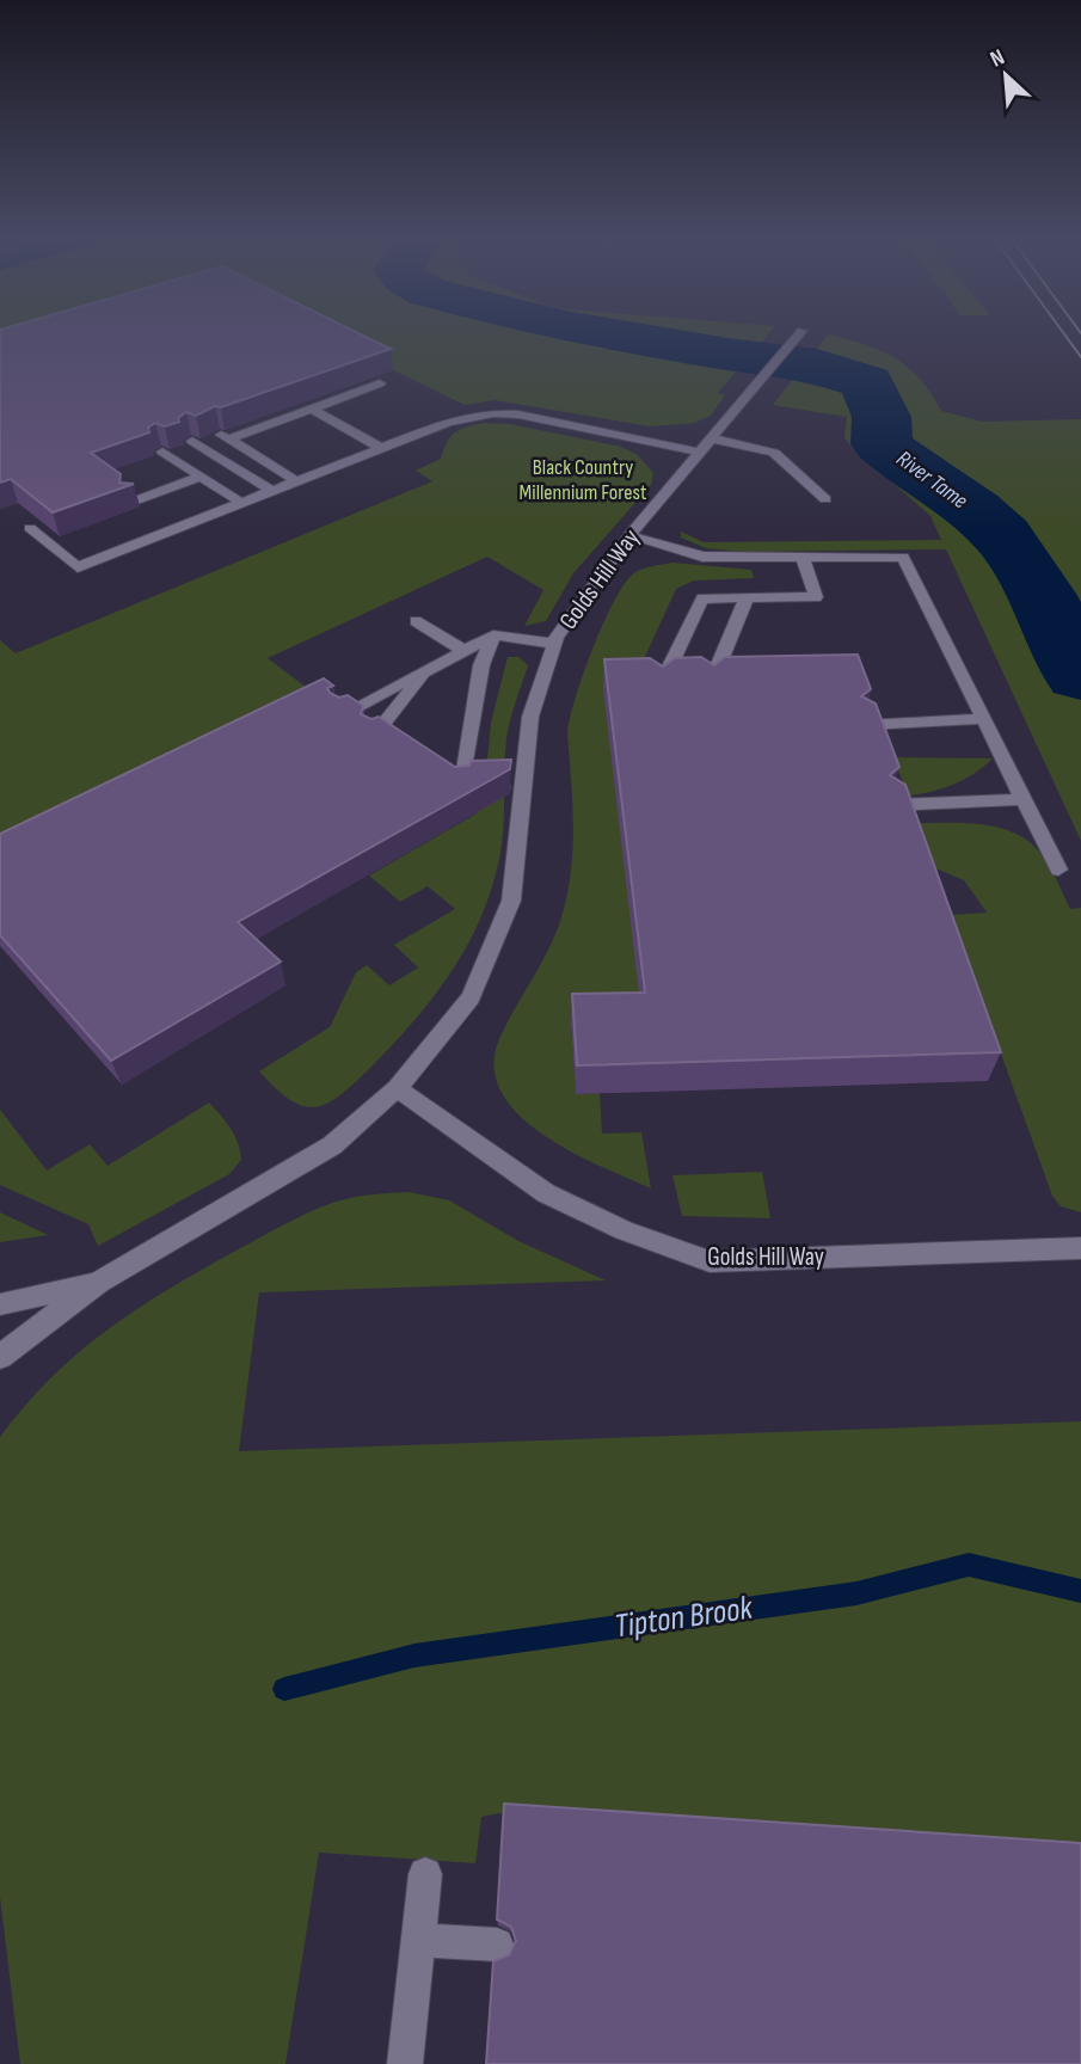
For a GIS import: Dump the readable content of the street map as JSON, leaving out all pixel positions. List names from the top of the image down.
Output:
{
  "streets": {
    "street": ["Golds Hill Way"]
  },
  "water": ["River Tame", "Tipton Brook"],
  "parks": ["Black Country Millennium Forest"],
  "north": "top left"
}
